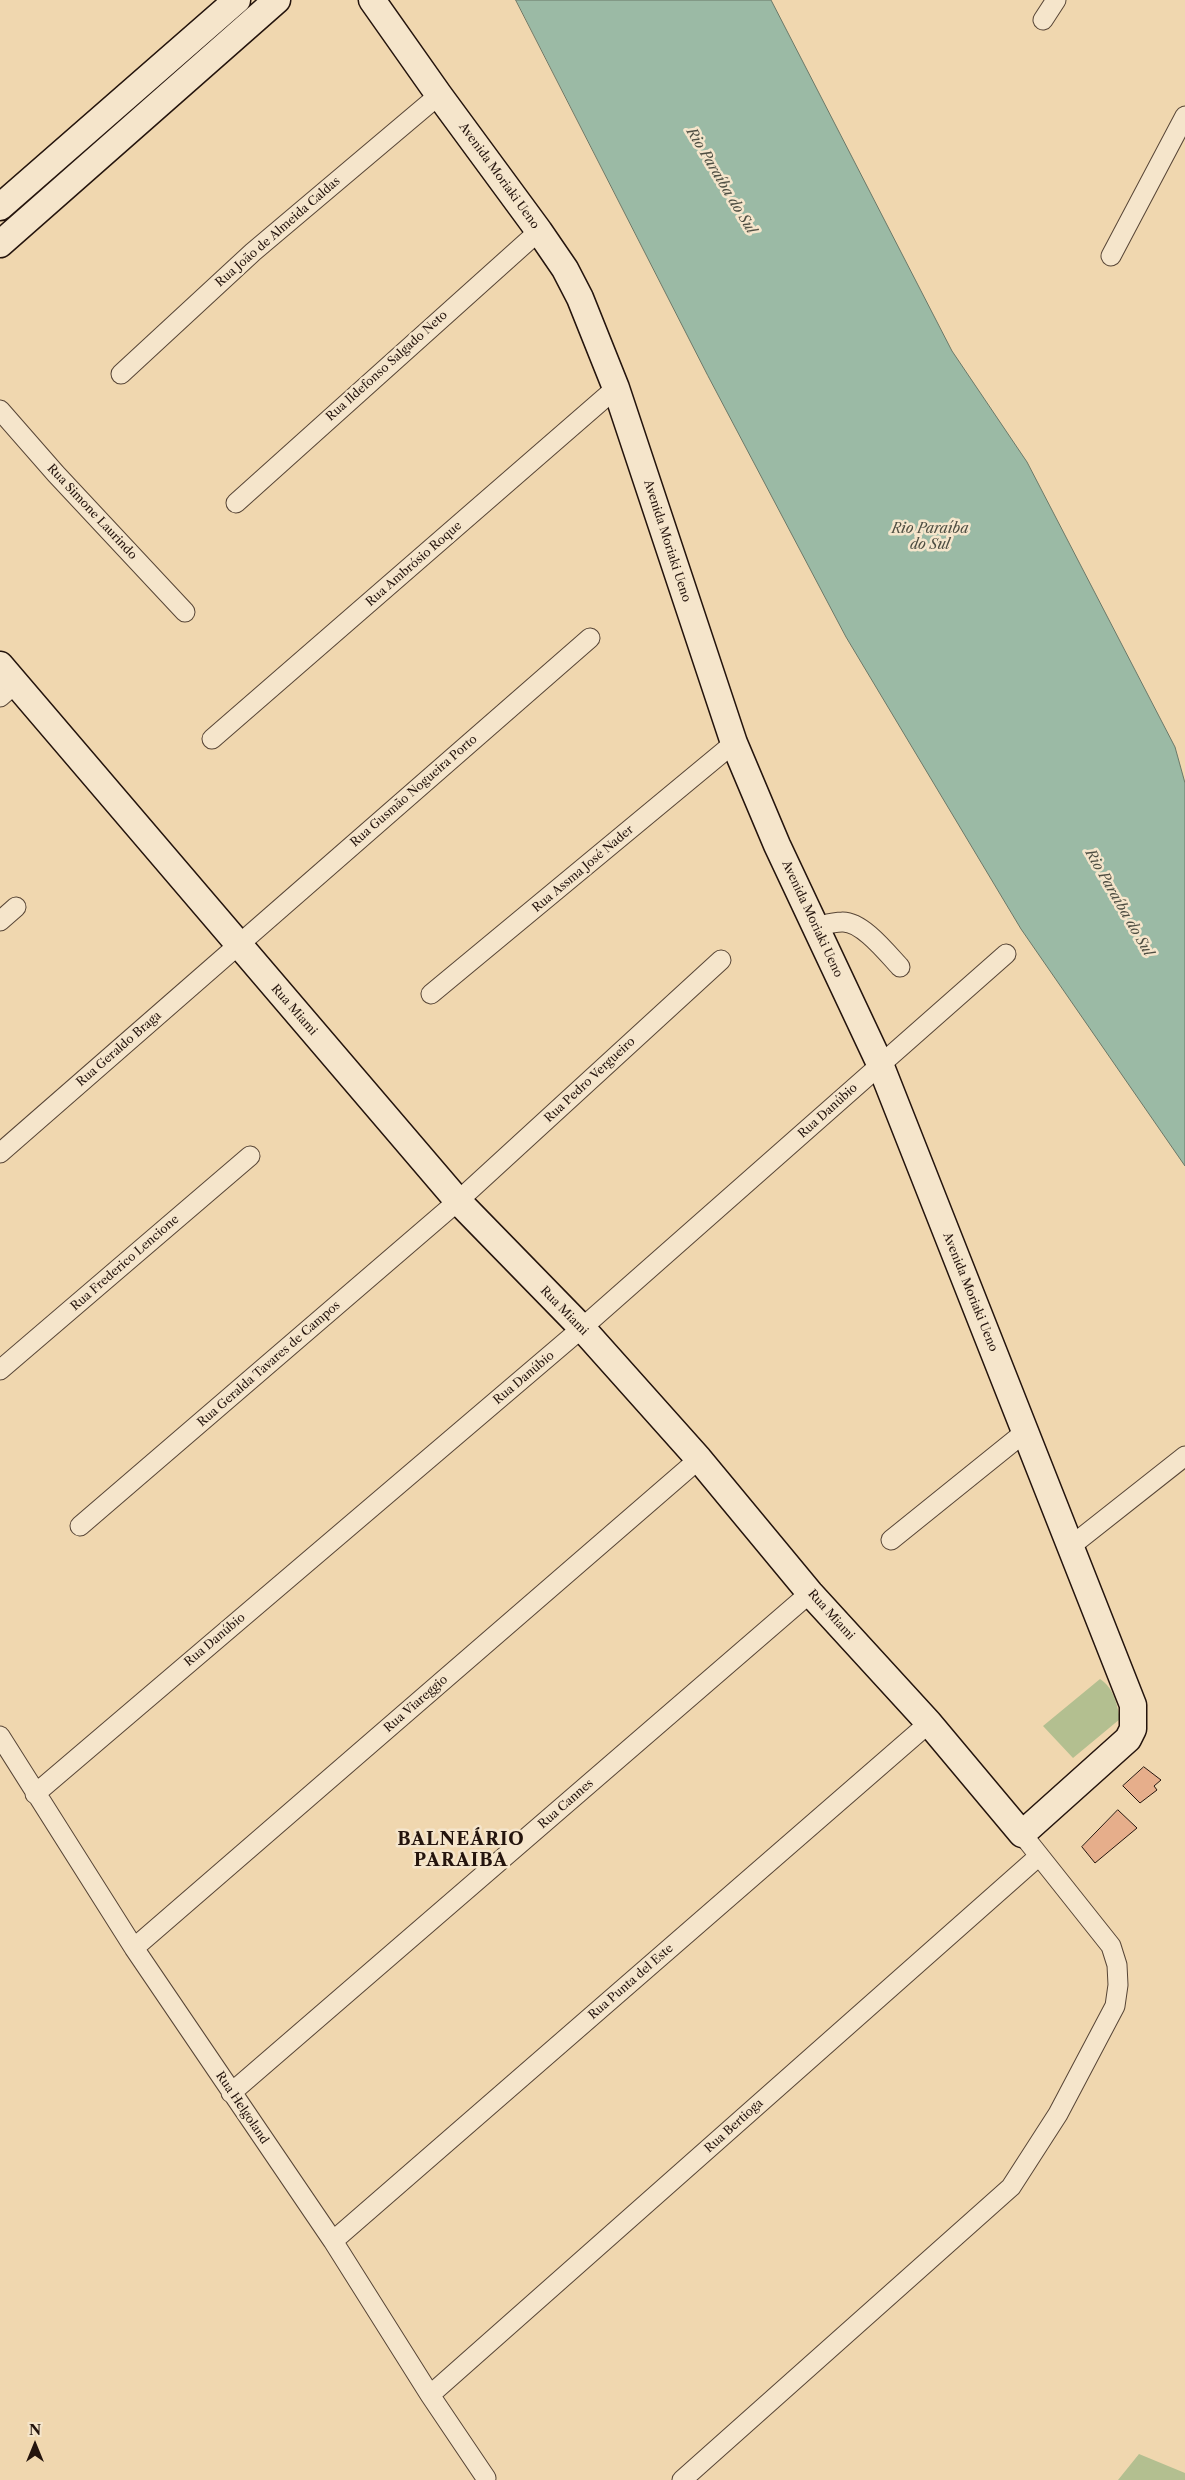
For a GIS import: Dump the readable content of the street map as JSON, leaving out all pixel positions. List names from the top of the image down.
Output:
{
  "streets": {
    "street": [
      "Avenida Moriaki Ueno",
      "Rua João de Almeida Caldas",
      "Rua Ildefonso Salgado Neto",
      "Rua Simone Laurindo",
      "Rua Ambrósio Roque",
      "Rua Gusmão Nogueira Porto",
      "Rua Assma José Nader",
      "Rua Miami",
      "Rua Geraldo Braga",
      "Rua Pedro Vergueiro",
      "Rua Danúbio",
      "Rua Frederico Lencione",
      "Rua Geralda Tavares de Campos",
      "Rua Viareggio",
      "Rua Cannes",
      "Rua Punta del Este",
      "Rua Helgoland",
      "Rua Bertioga"
    ]
  },
  "crossings": [
    ["Avenida Moriaki Ueno", "Rua João de Almeida Caldas"],
    ["Avenida Moriaki Ueno", "Rua Ildefonso Salgado Neto"],
    ["Avenida Moriaki Ueno", "Rua Ambrósio Roque"],
    ["Avenida Moriaki Ueno", "Rua Assma José Nader"],
    ["Avenida Moriaki Ueno", "Rua Miami"],
    ["Avenida Moriaki Ueno", "Rua Danúbio"],
    ["Rua Gusmão Nogueira Porto", "Rua Miami"],
    ["Rua Gusmão Nogueira Porto", "Rua Geraldo Braga"],
    ["Rua Miami", "Rua Geraldo Braga"],
    ["Rua Miami", "Rua Pedro Vergueiro"],
    ["Rua Miami", "Rua Danúbio"],
    ["Rua Miami", "Rua Geralda Tavares de Campos"],
    ["Rua Miami", "Rua Viareggio"],
    ["Rua Miami", "Rua Cannes"],
    ["Rua Miami", "Rua Punta del Este"],
    ["Rua Miami", "Rua Bertioga"],
    ["Rua Pedro Vergueiro", "Rua Geralda Tavares de Campos"],
    ["Rua Danúbio", "Rua Helgoland"],
    ["Rua Viareggio", "Rua Helgoland"],
    ["Rua Cannes", "Rua Helgoland"],
    ["Rua Punta del Este", "Rua Helgoland"],
    ["Rua Helgoland", "Rua Bertioga"]
  ],
  "districts": ["BALNEÁRIO PARAIBA"],
  "water": ["Rio Paraíba do Sul"],
  "north": "top"
}
